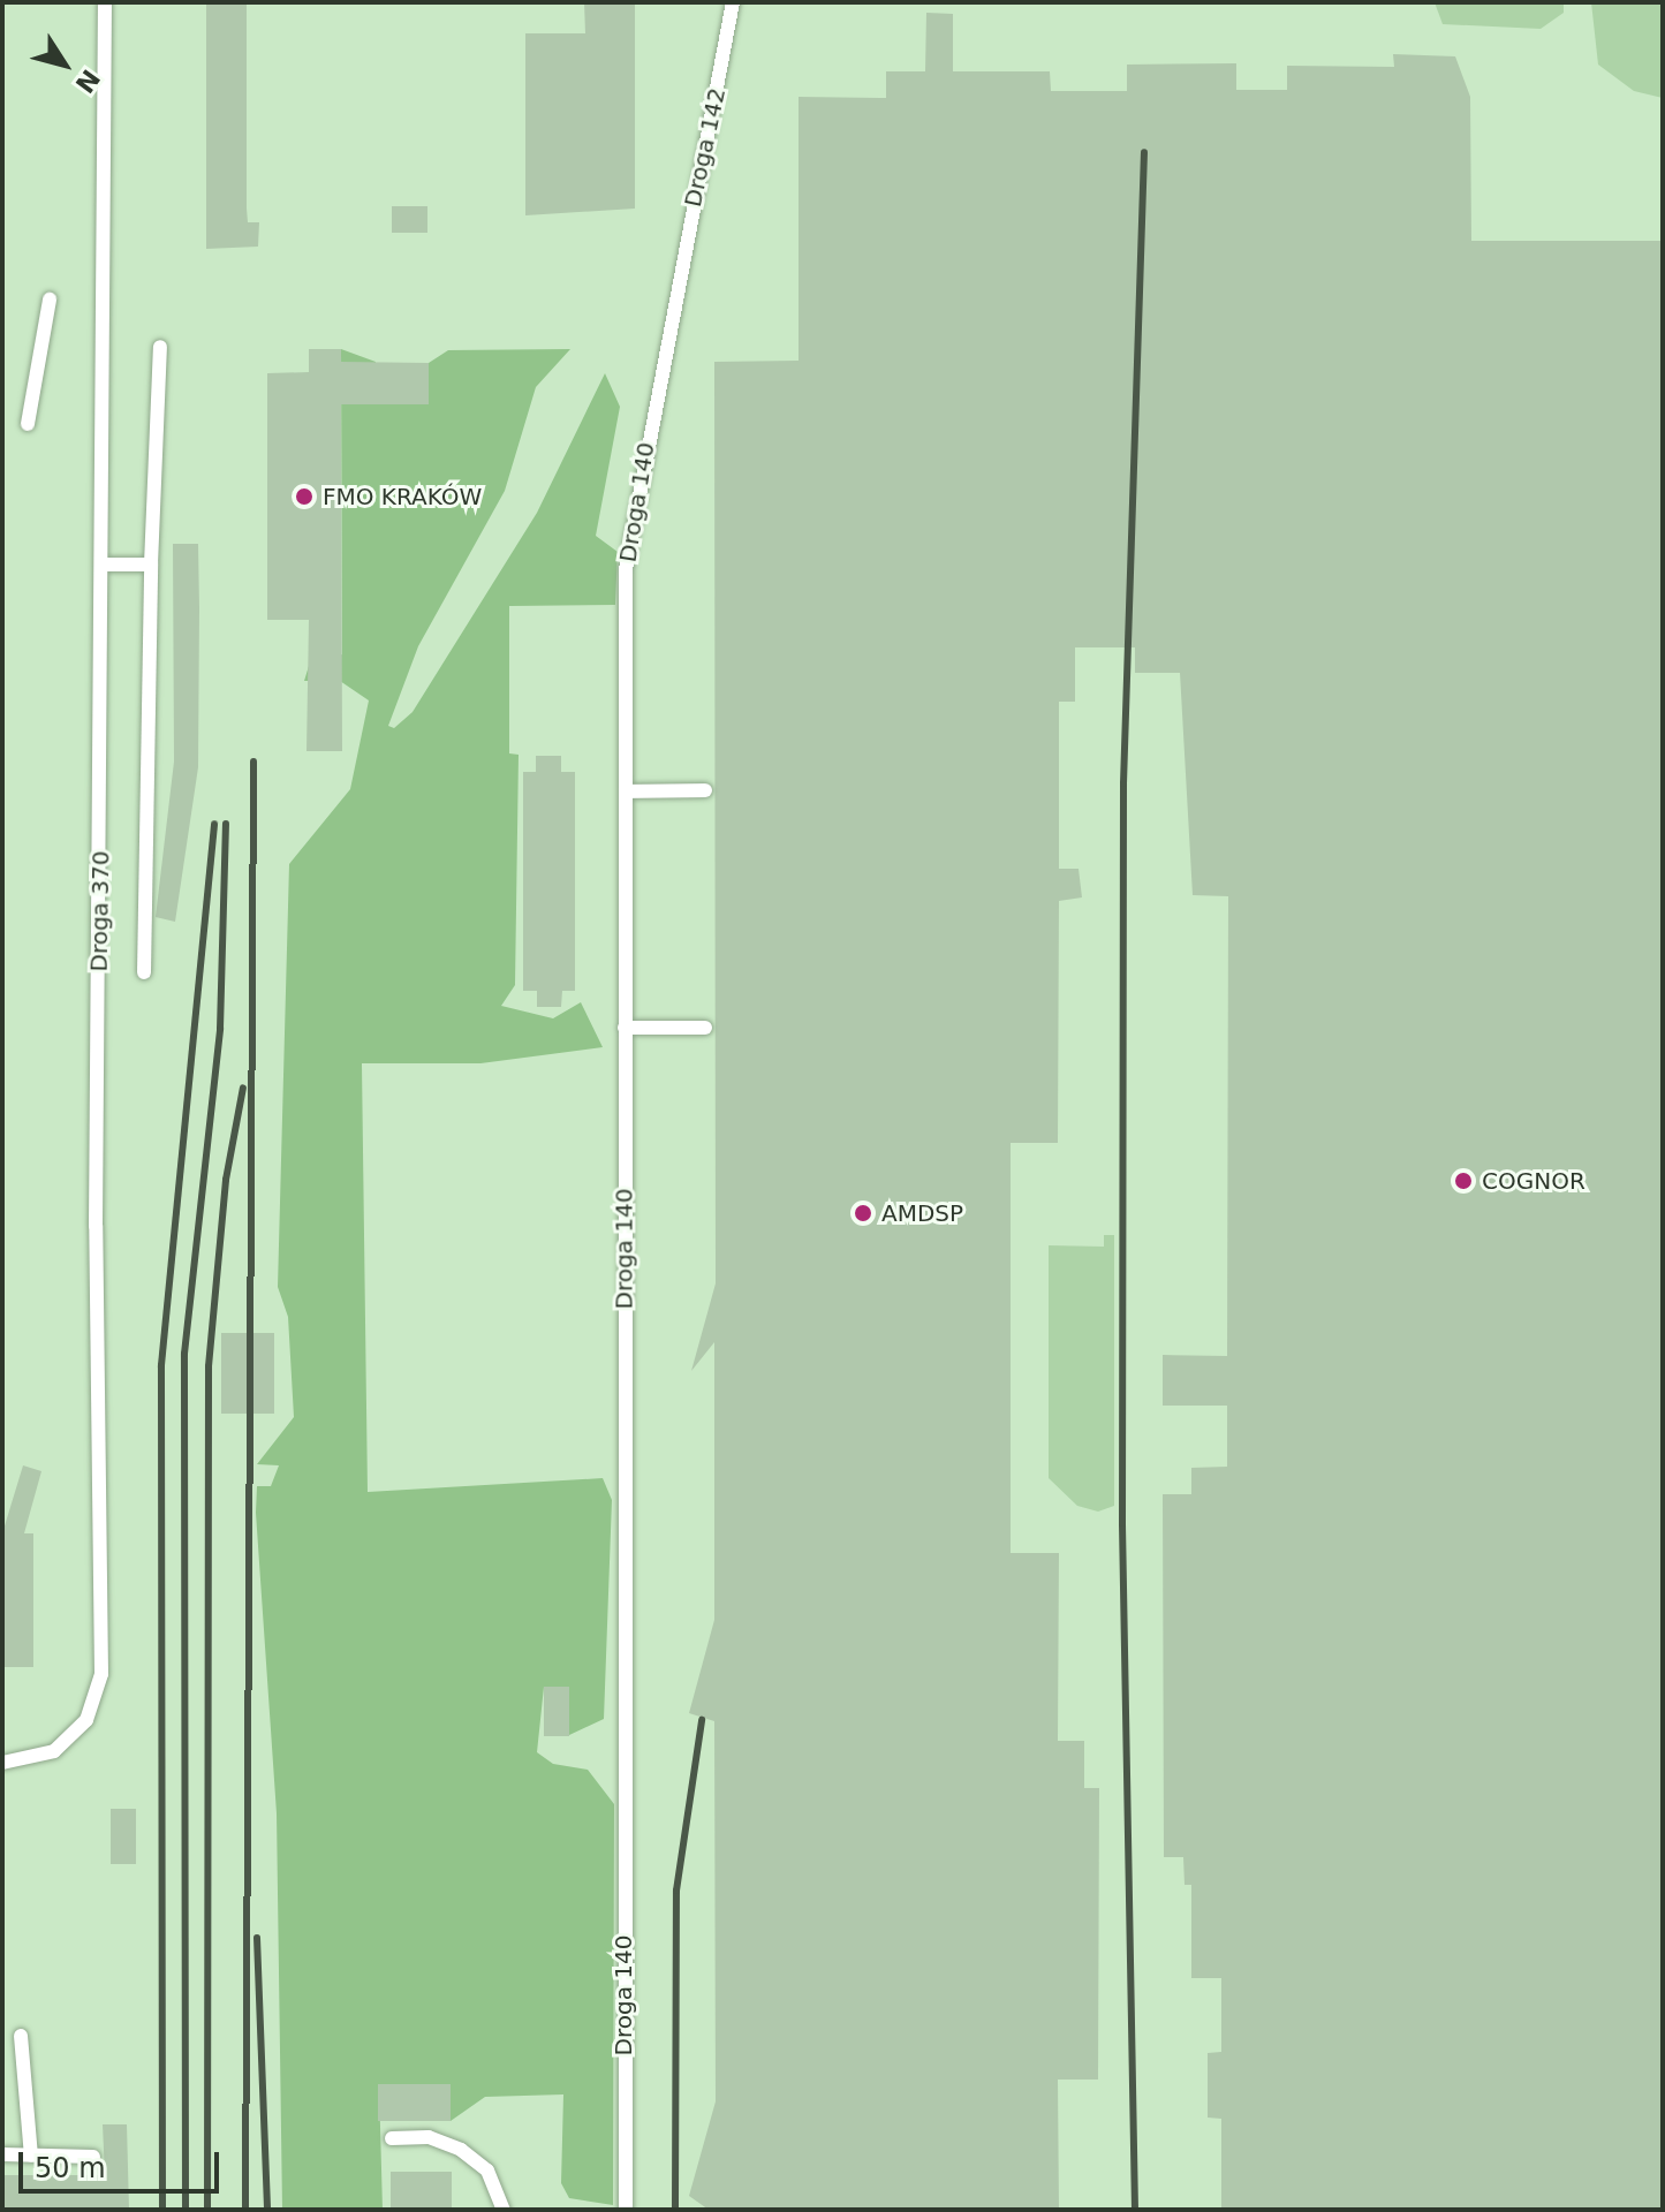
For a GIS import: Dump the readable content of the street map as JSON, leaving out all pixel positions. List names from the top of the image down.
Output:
{
  "streets": {
    "lane": ["Droga 142", "Droga 140", "Droga 370"]
  },
  "crossings": [
    ["Droga 142", "Droga 140"]
  ],
  "places": ["FMO KRAKÓW", "COGNOR", "AMDSP"],
  "scale_bar": "50 m",
  "north": "bottom right"
}
